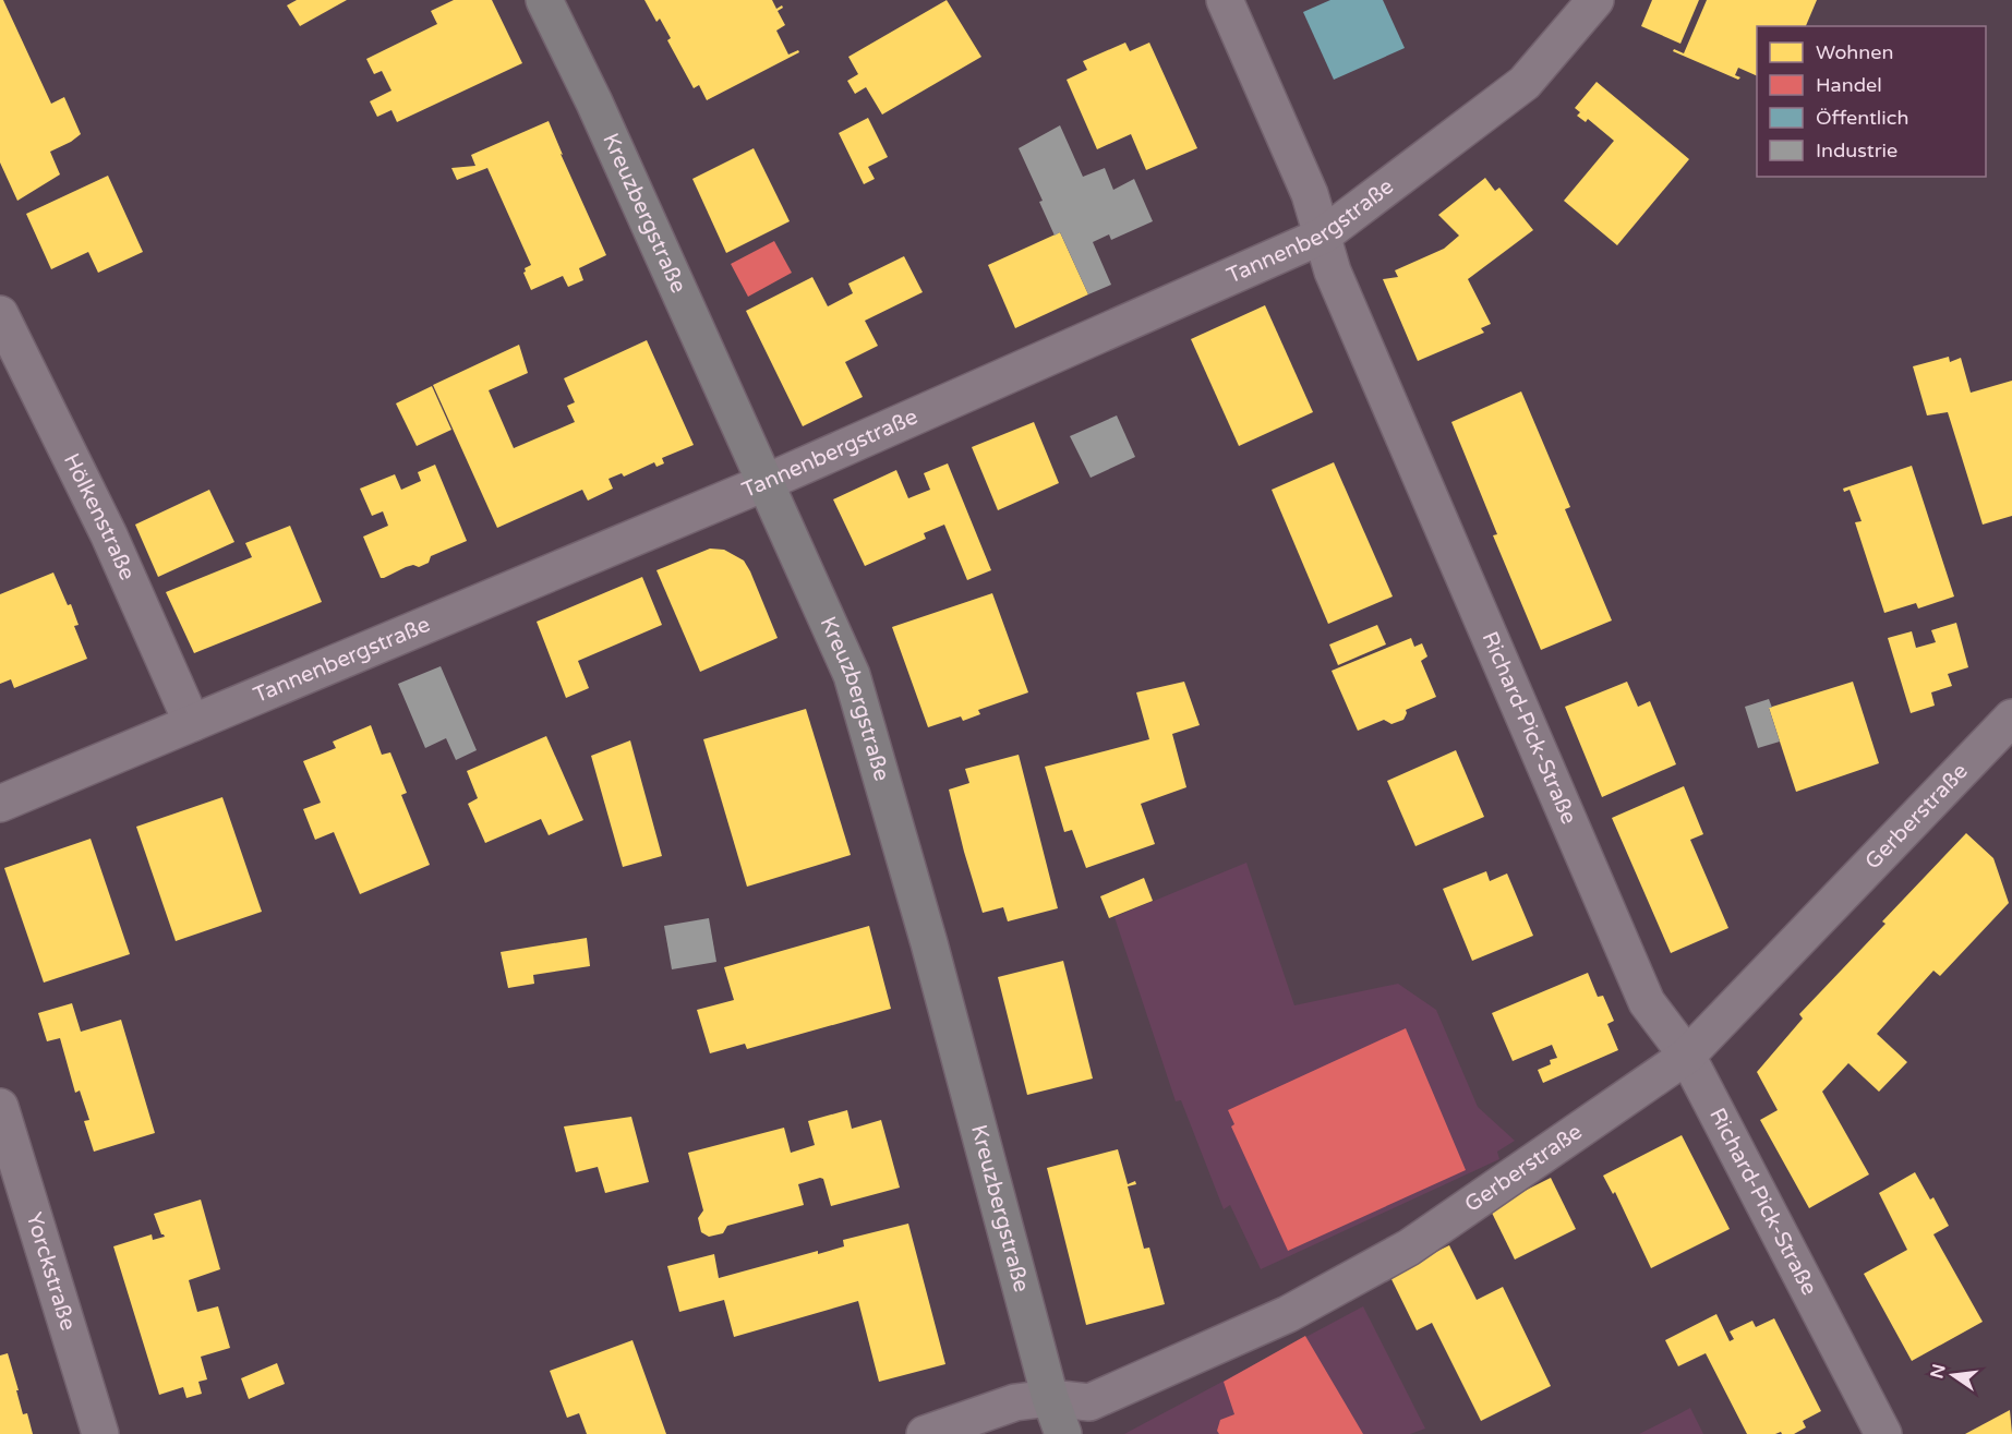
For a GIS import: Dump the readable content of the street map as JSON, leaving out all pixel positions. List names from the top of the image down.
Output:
{
  "streets": {
    "main road": ["Kreuzbergstraße"],
    "street": [
      "Tannenbergstraße",
      "Hölkenstraße",
      "Richard-Pick-Straße",
      "Gerberstraße",
      "Yorckstraße"
    ]
  },
  "crossings": [
    ["Kreuzbergstraße", "Tannenbergstraße"],
    ["Kreuzbergstraße", "Gerberstraße"],
    ["Tannenbergstraße", "Hölkenstraße"],
    ["Tannenbergstraße", "Richard-Pick-Straße"],
    ["Richard-Pick-Straße", "Gerberstraße"]
  ],
  "legend": [
    "Wohnen",
    "Handel",
    "Öffentlich",
    "Industrie"
  ],
  "north": "left"
}
